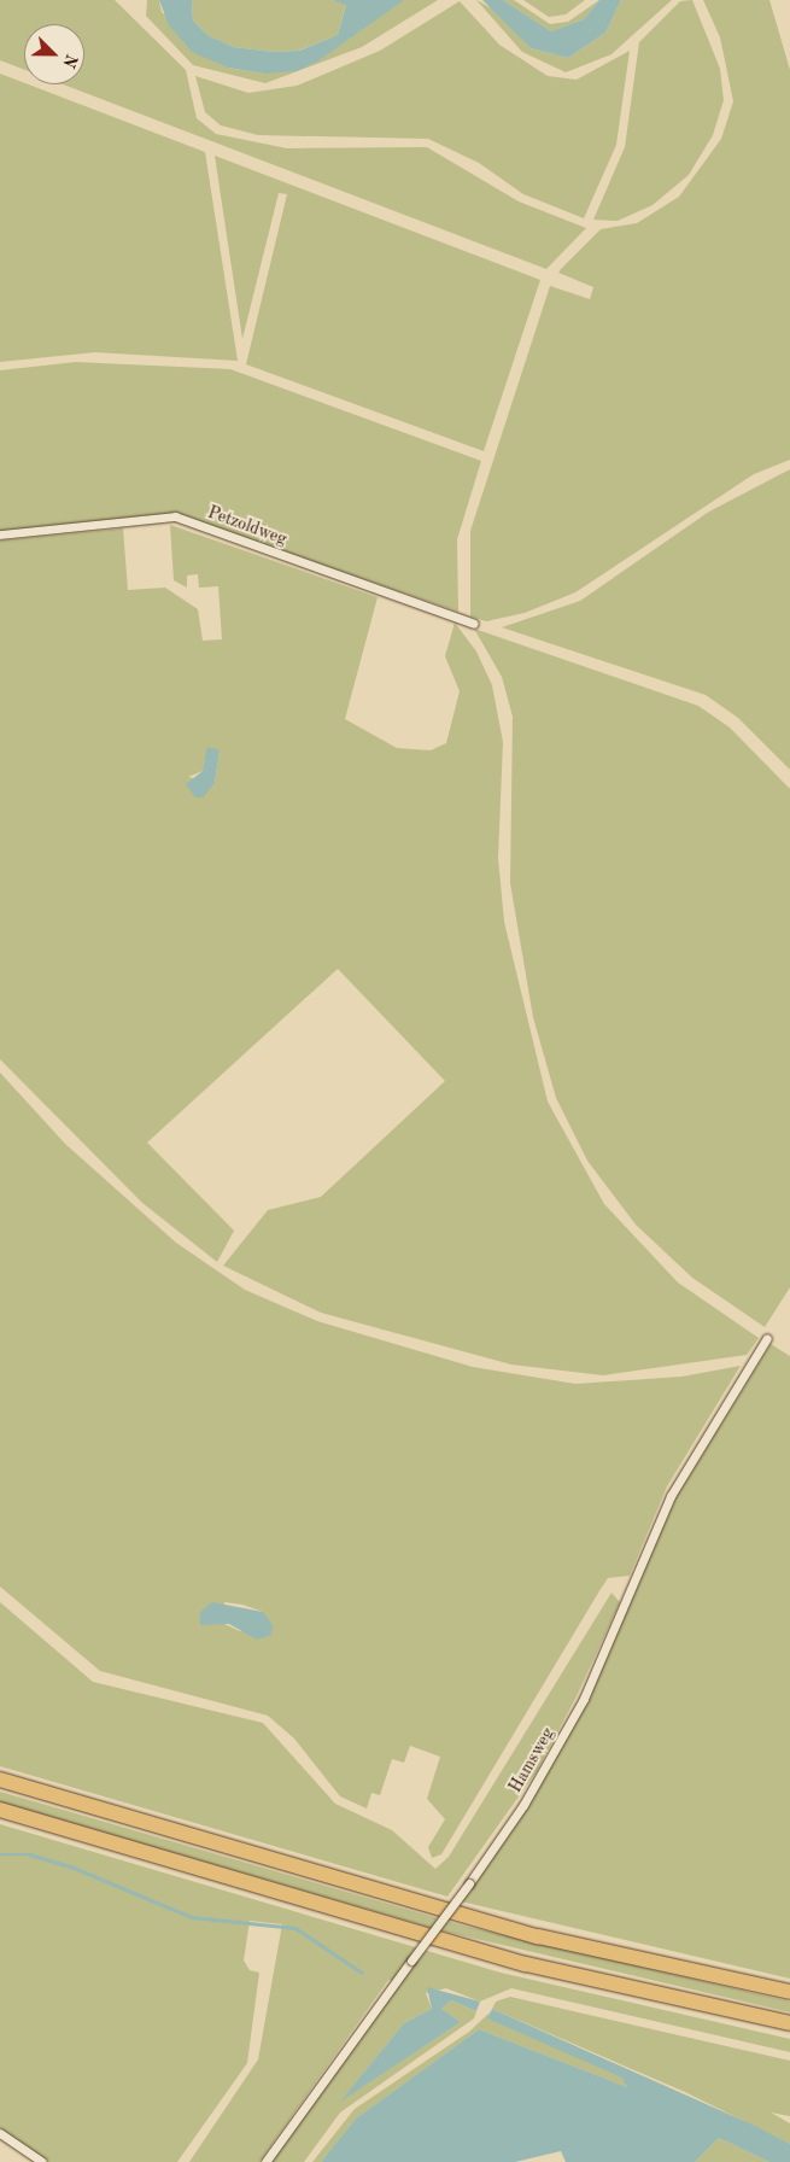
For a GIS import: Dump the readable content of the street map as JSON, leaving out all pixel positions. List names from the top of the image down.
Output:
{
  "streets": {
    "street": ["Petzoldweg", "Hamsweg"]
  },
  "north": "bottom right"
}
